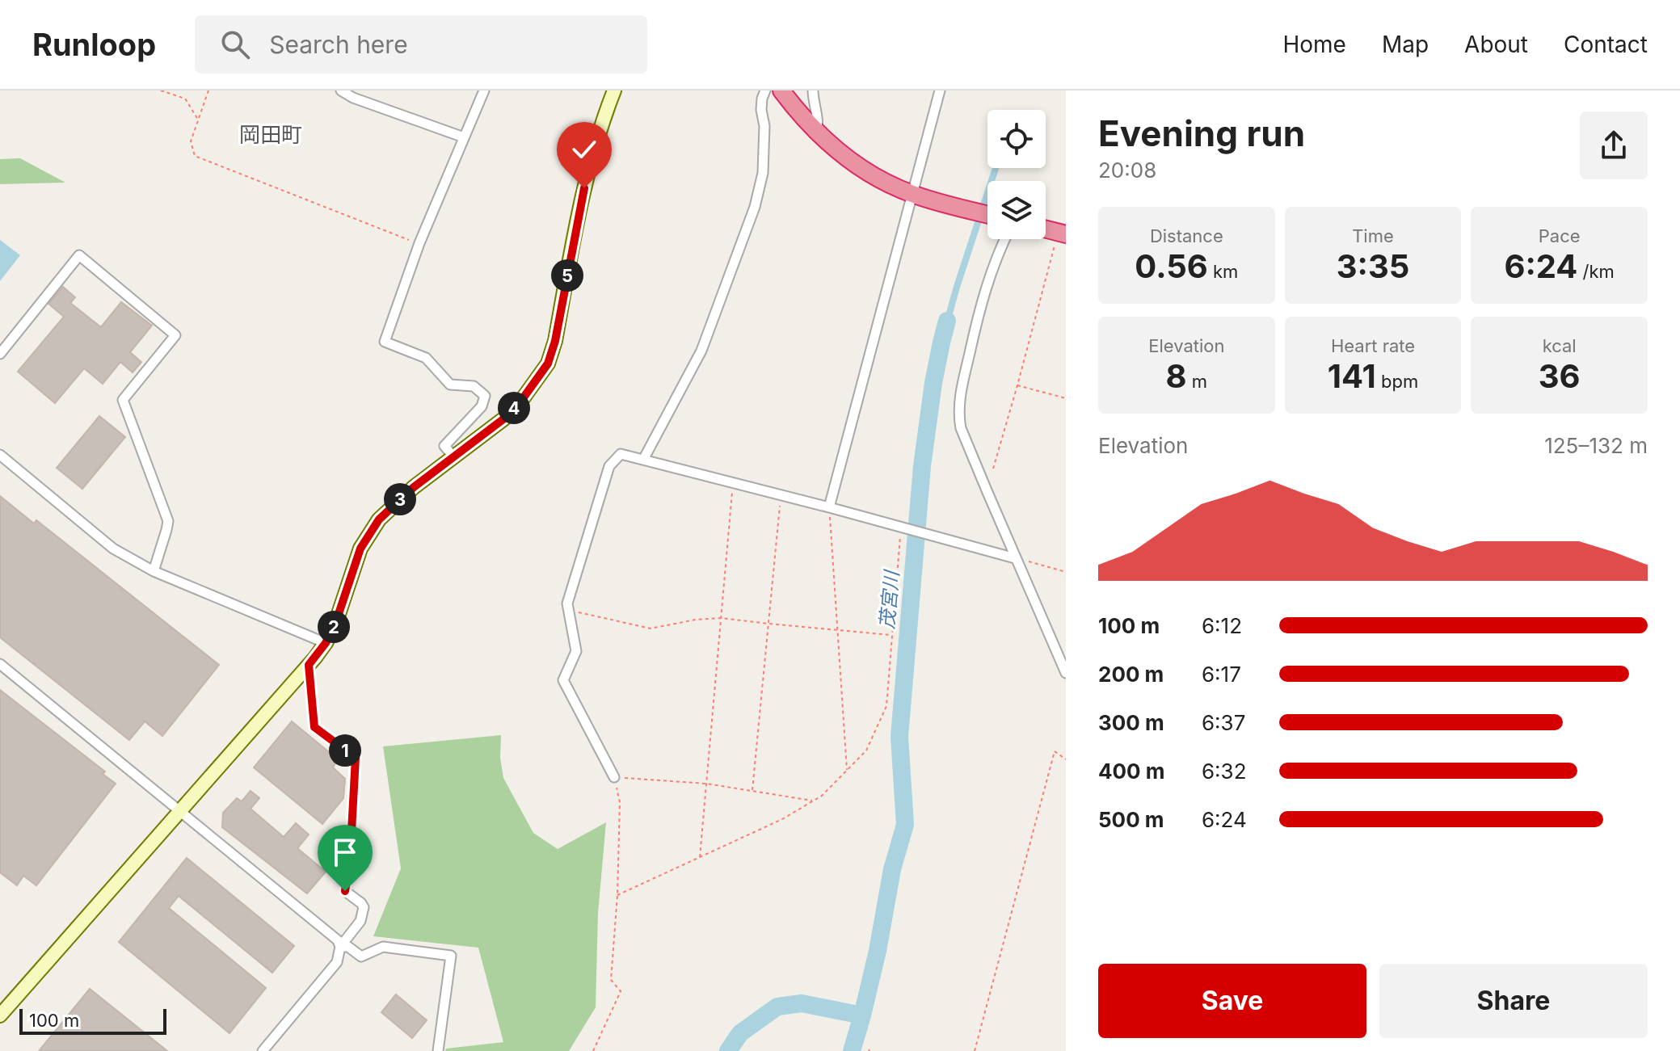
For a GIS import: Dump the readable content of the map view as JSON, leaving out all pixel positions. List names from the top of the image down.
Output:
{
  "districts": ["岡田町"],
  "water": ["茂宮川"],
  "scale_bar": "100 m",
  "page": {
    "header": "Runloop",
    "search": "Search here",
    "nav": [
      "Home",
      "Map",
      "About",
      "Contact"
    ],
    "heading": ["Evening run", "20:08"],
    "stats": [
      ["Distance", "0.56 km"],
      ["Time", "3:35"],
      ["Pace", "6:24 /km"],
      ["Elevation", "8 m"],
      ["Heart rate", "141 bpm"],
      ["kcal", "36"]
    ],
    "pins": [
      "5",
      "4",
      "3",
      "2",
      "1"
    ],
    "chart": ["Elevation", "125–132 m"],
    "list": [
      {
        "name": "100 m",
        "note": "6:12"
      },
      {
        "name": "200 m",
        "note": "6:17"
      },
      {
        "name": "300 m",
        "note": "6:37"
      },
      {
        "name": "400 m",
        "note": "6:32"
      },
      {
        "name": "500 m",
        "note": "6:24"
      }
    ],
    "buttons": ["Save", "Share"],
    "scale": "100 m"
  }
}
